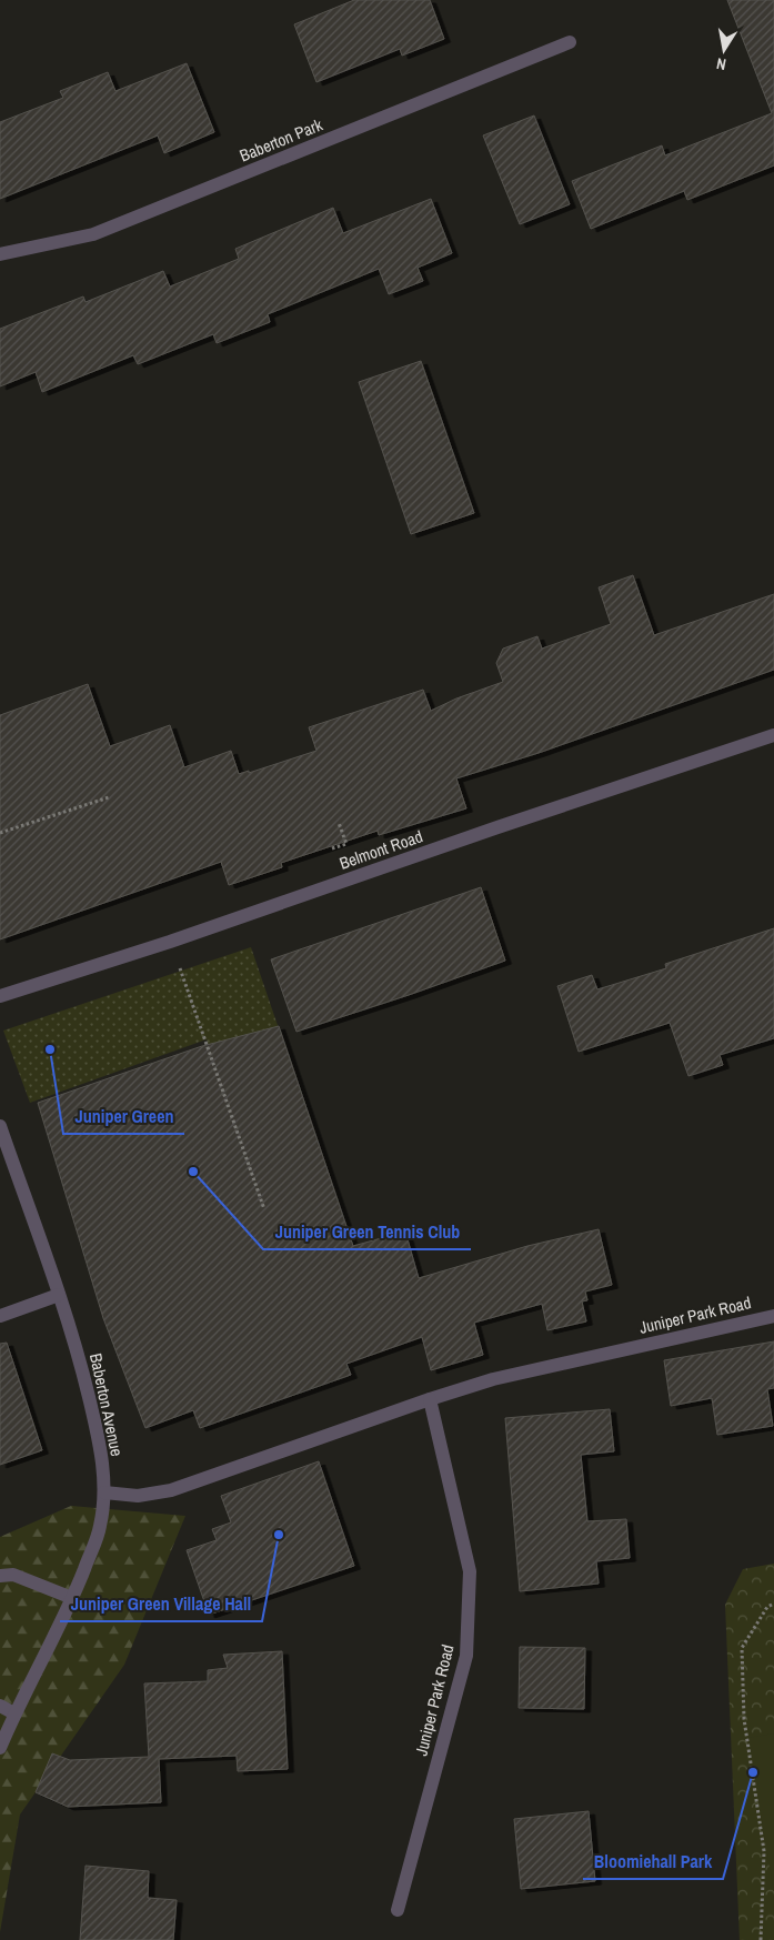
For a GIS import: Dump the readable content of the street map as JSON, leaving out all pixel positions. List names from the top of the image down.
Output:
{
  "streets": {
    "street": [
      "Baberton Park",
      "Belmont Road",
      "Juniper Park Road",
      "Baberton Avenue"
    ]
  },
  "crossings": [
    ["Juniper Park Road", "Baberton Avenue"]
  ],
  "places": [
    "Juniper Green",
    "Juniper Green Tennis Club",
    "Juniper Green Village Hall",
    "Bloomiehall Park"
  ],
  "north": "bottom"
}
